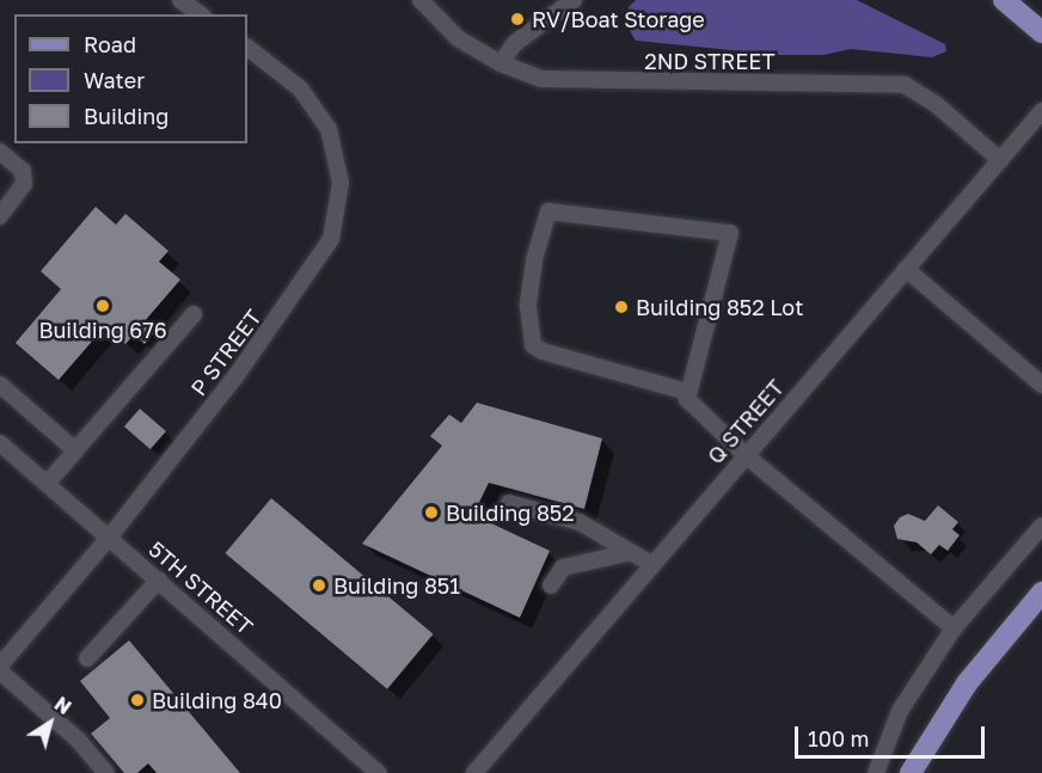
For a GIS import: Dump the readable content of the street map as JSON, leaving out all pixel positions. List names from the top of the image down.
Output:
{
  "streets": {
    "street": [
      "2ND STREET",
      "P STREET",
      "Q STREET",
      "5TH STREET"
    ]
  },
  "crossings": [
    ["2ND STREET", "Q STREET"],
    ["P STREET", "5TH STREET"]
  ],
  "places": [
    "RV/Boat Storage",
    "Building 676",
    "Building 852 Lot",
    "Building 852",
    "Building 851",
    "Building 840"
  ],
  "legend": ["Road", "Water", "Building"],
  "scale_bar": "100 m",
  "north": "top right"
}
